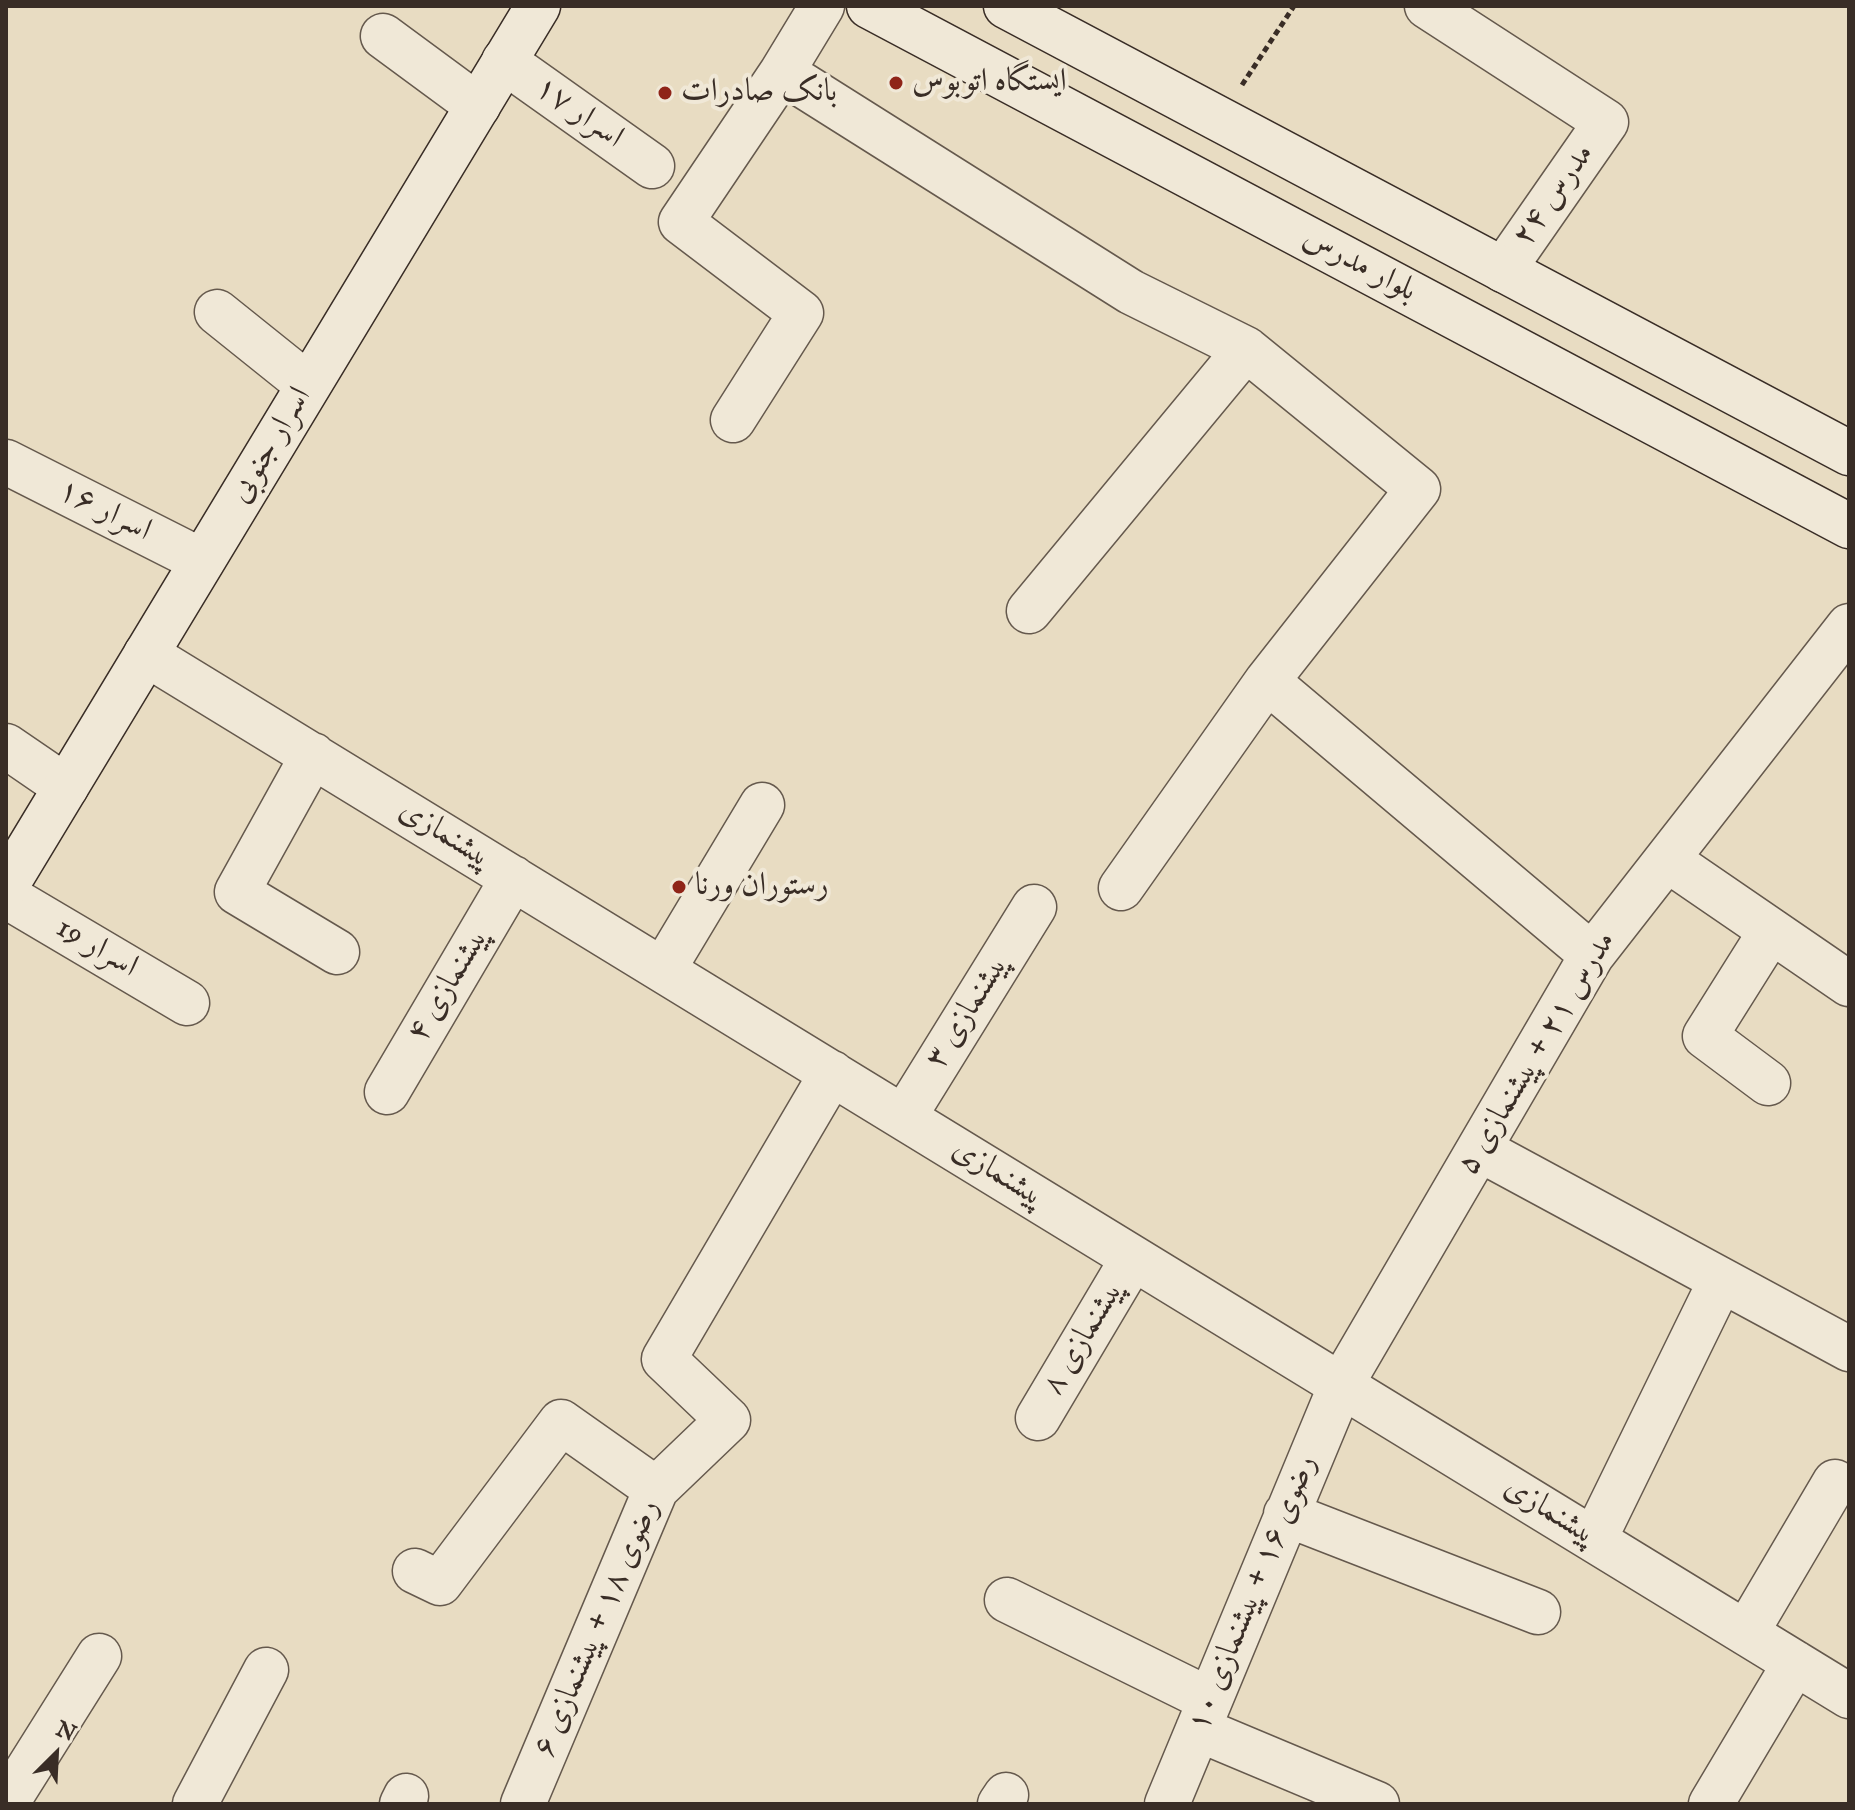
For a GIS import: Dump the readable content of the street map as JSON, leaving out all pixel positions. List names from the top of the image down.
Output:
{
  "streets": {
    "street": [
      "اسرار ۱۷",
      "مدرس ۲۴",
      "بلوار مدرس",
      "اسرار جنوبی",
      "اسرار ۱۶",
      "پیشنمازی",
      "اسرار 19",
      "پیشنمازی ۴",
      "پیشنمازی ۳",
      "مدرس ۲۱ + پیشنمازی ۵",
      "پیشنمازی ۸",
      "رضوی ۱۶ + پیشنمازی ۱۰",
      "رضوی ۱۸ + پیشنمازی ۶"
    ]
  },
  "crossings": [
    ["اسرار ۱۷", "اسرار جنوبی"],
    ["مدرس ۲۴", "بلوار مدرس"],
    ["اسرار جنوبی", "اسرار ۱۶"],
    ["اسرار جنوبی", "پیشنمازی"],
    ["پیشنمازی", "پیشنمازی ۴"],
    ["پیشنمازی", "پیشنمازی ۳"],
    ["پیشنمازی", "مدرس ۲۱ + پیشنمازی ۵"],
    ["پیشنمازی", "پیشنمازی ۸"],
    ["پیشنمازی", "رضوی ۱۶ + پیشنمازی ۱۰"],
    ["پیشنمازی", "رضوی ۱۸ + پیشنمازی ۶"],
    ["مدرس ۲۱ + پیشنمازی ۵", "رضوی ۱۶ + پیشنمازی ۱۰"]
  ],
  "places": ["ایستگاه اتوبوس", "بانک صادرات", "رستوران ورنا"],
  "north": "top right"
}
